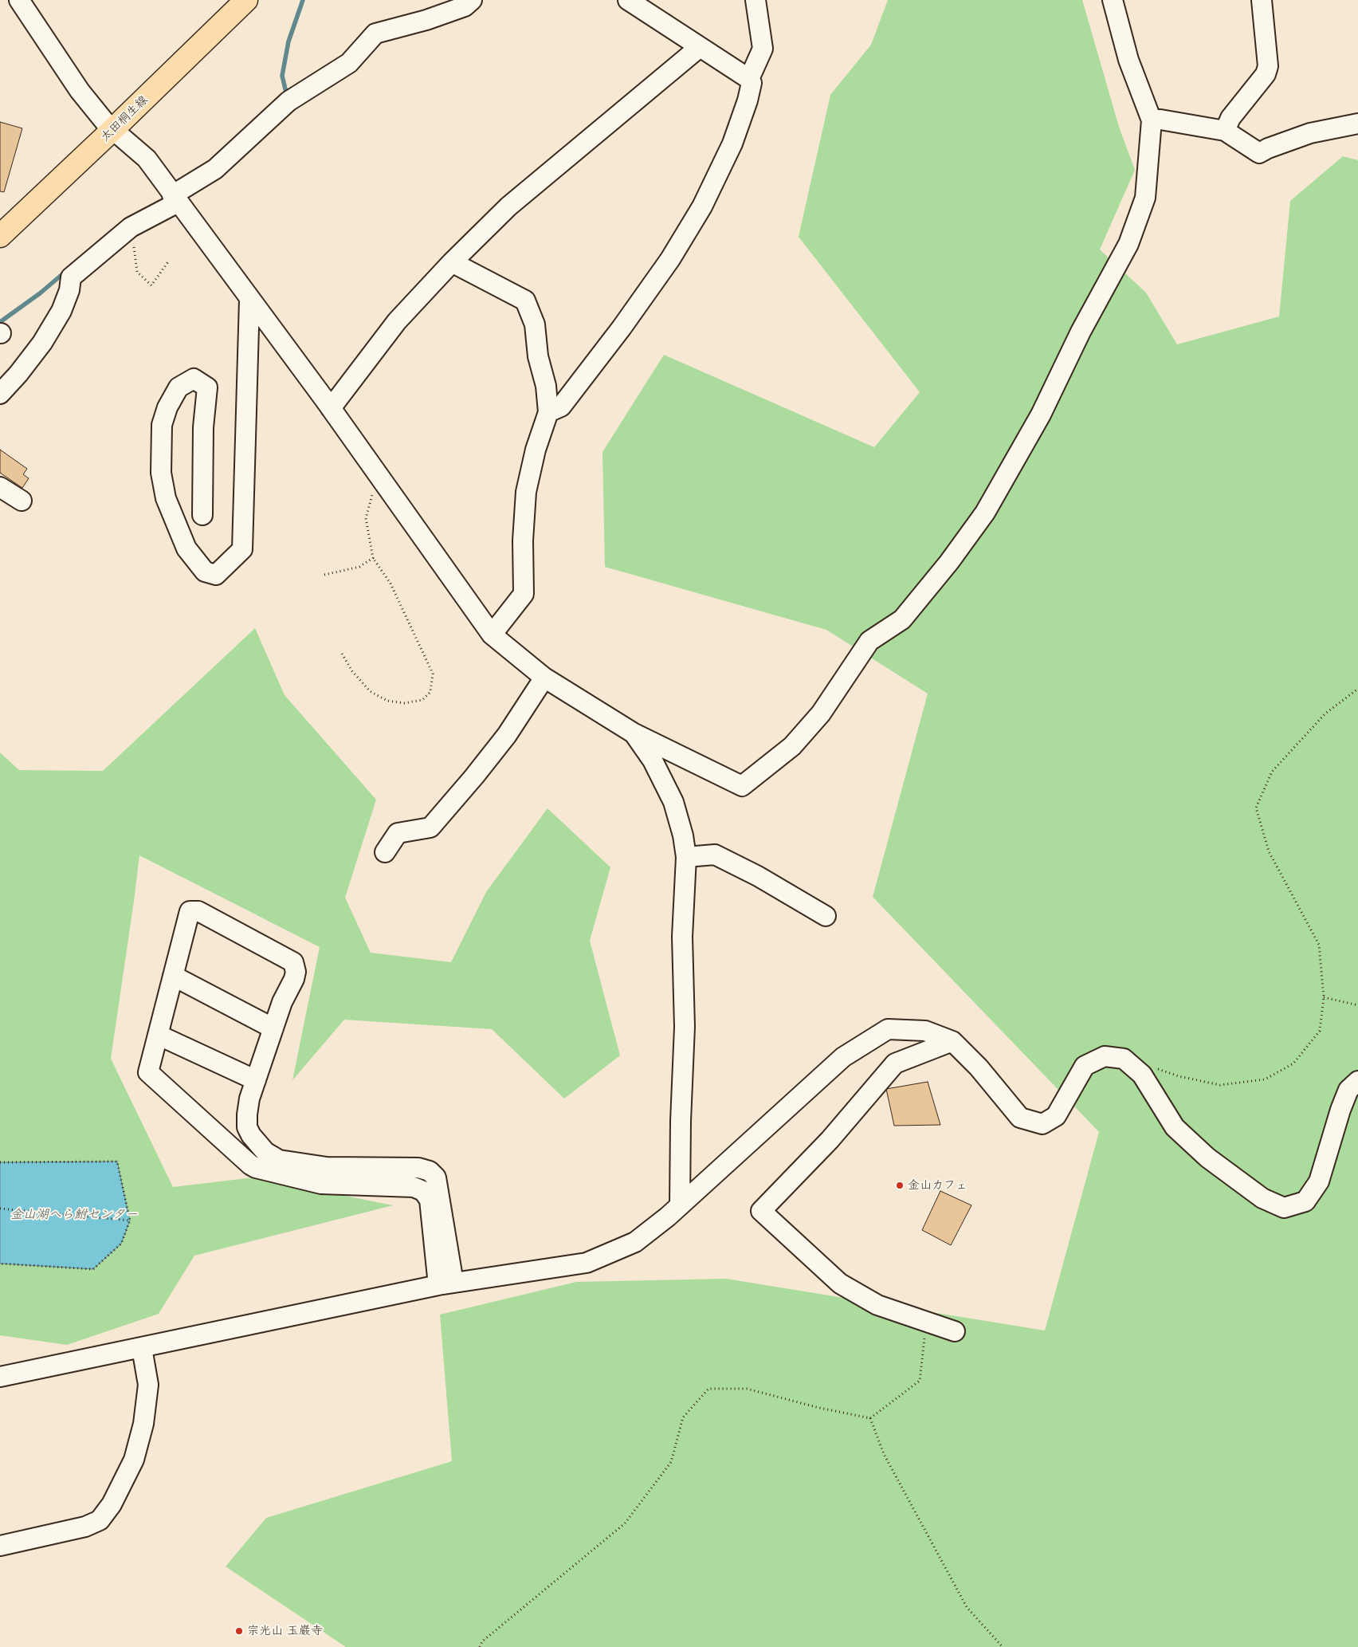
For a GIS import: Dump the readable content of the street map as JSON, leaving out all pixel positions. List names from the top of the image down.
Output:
{
  "streets": {
    "main road": ["太田桐生線"]
  },
  "water": ["金山湖へら鮒センター"],
  "places": ["金山カフェ", "宗光山 玉巌寺"]
}
